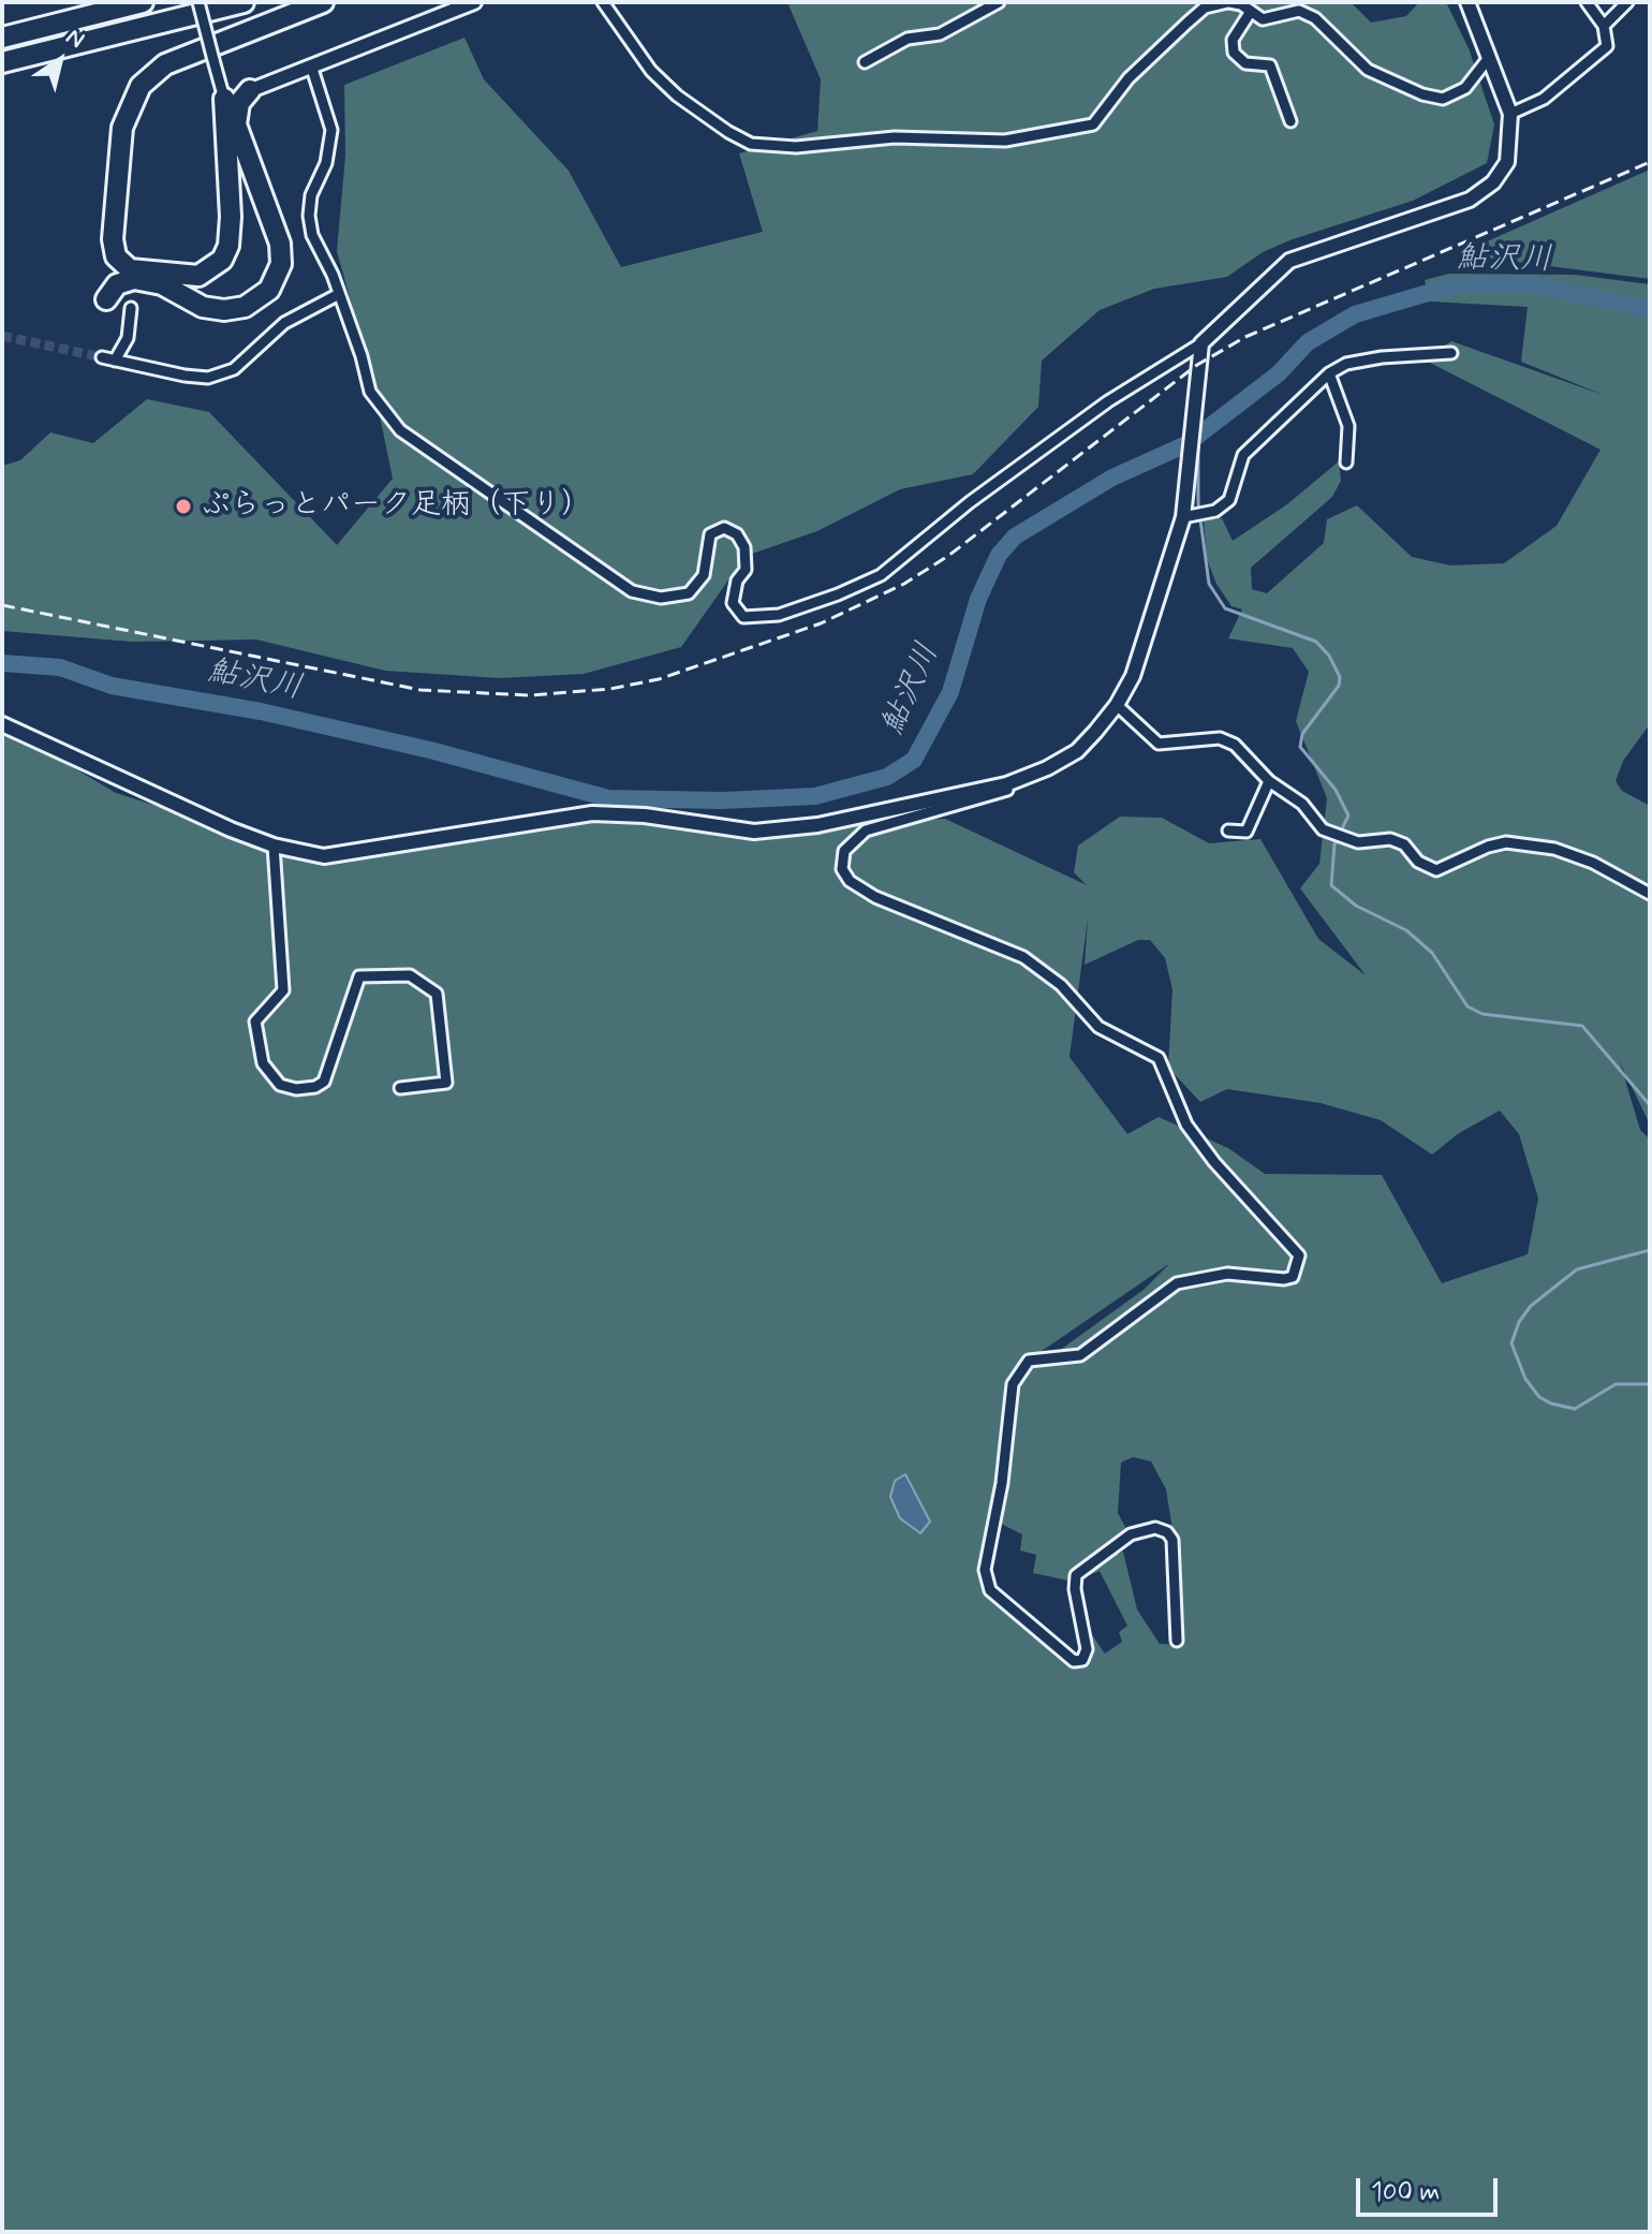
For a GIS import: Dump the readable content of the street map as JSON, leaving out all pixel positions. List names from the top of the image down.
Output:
{
  "water": ["鮎沢川"],
  "places": ["ぷらっとパーク足柄（下り）"],
  "scale_bar": "100 m",
  "north": "top right"
}
